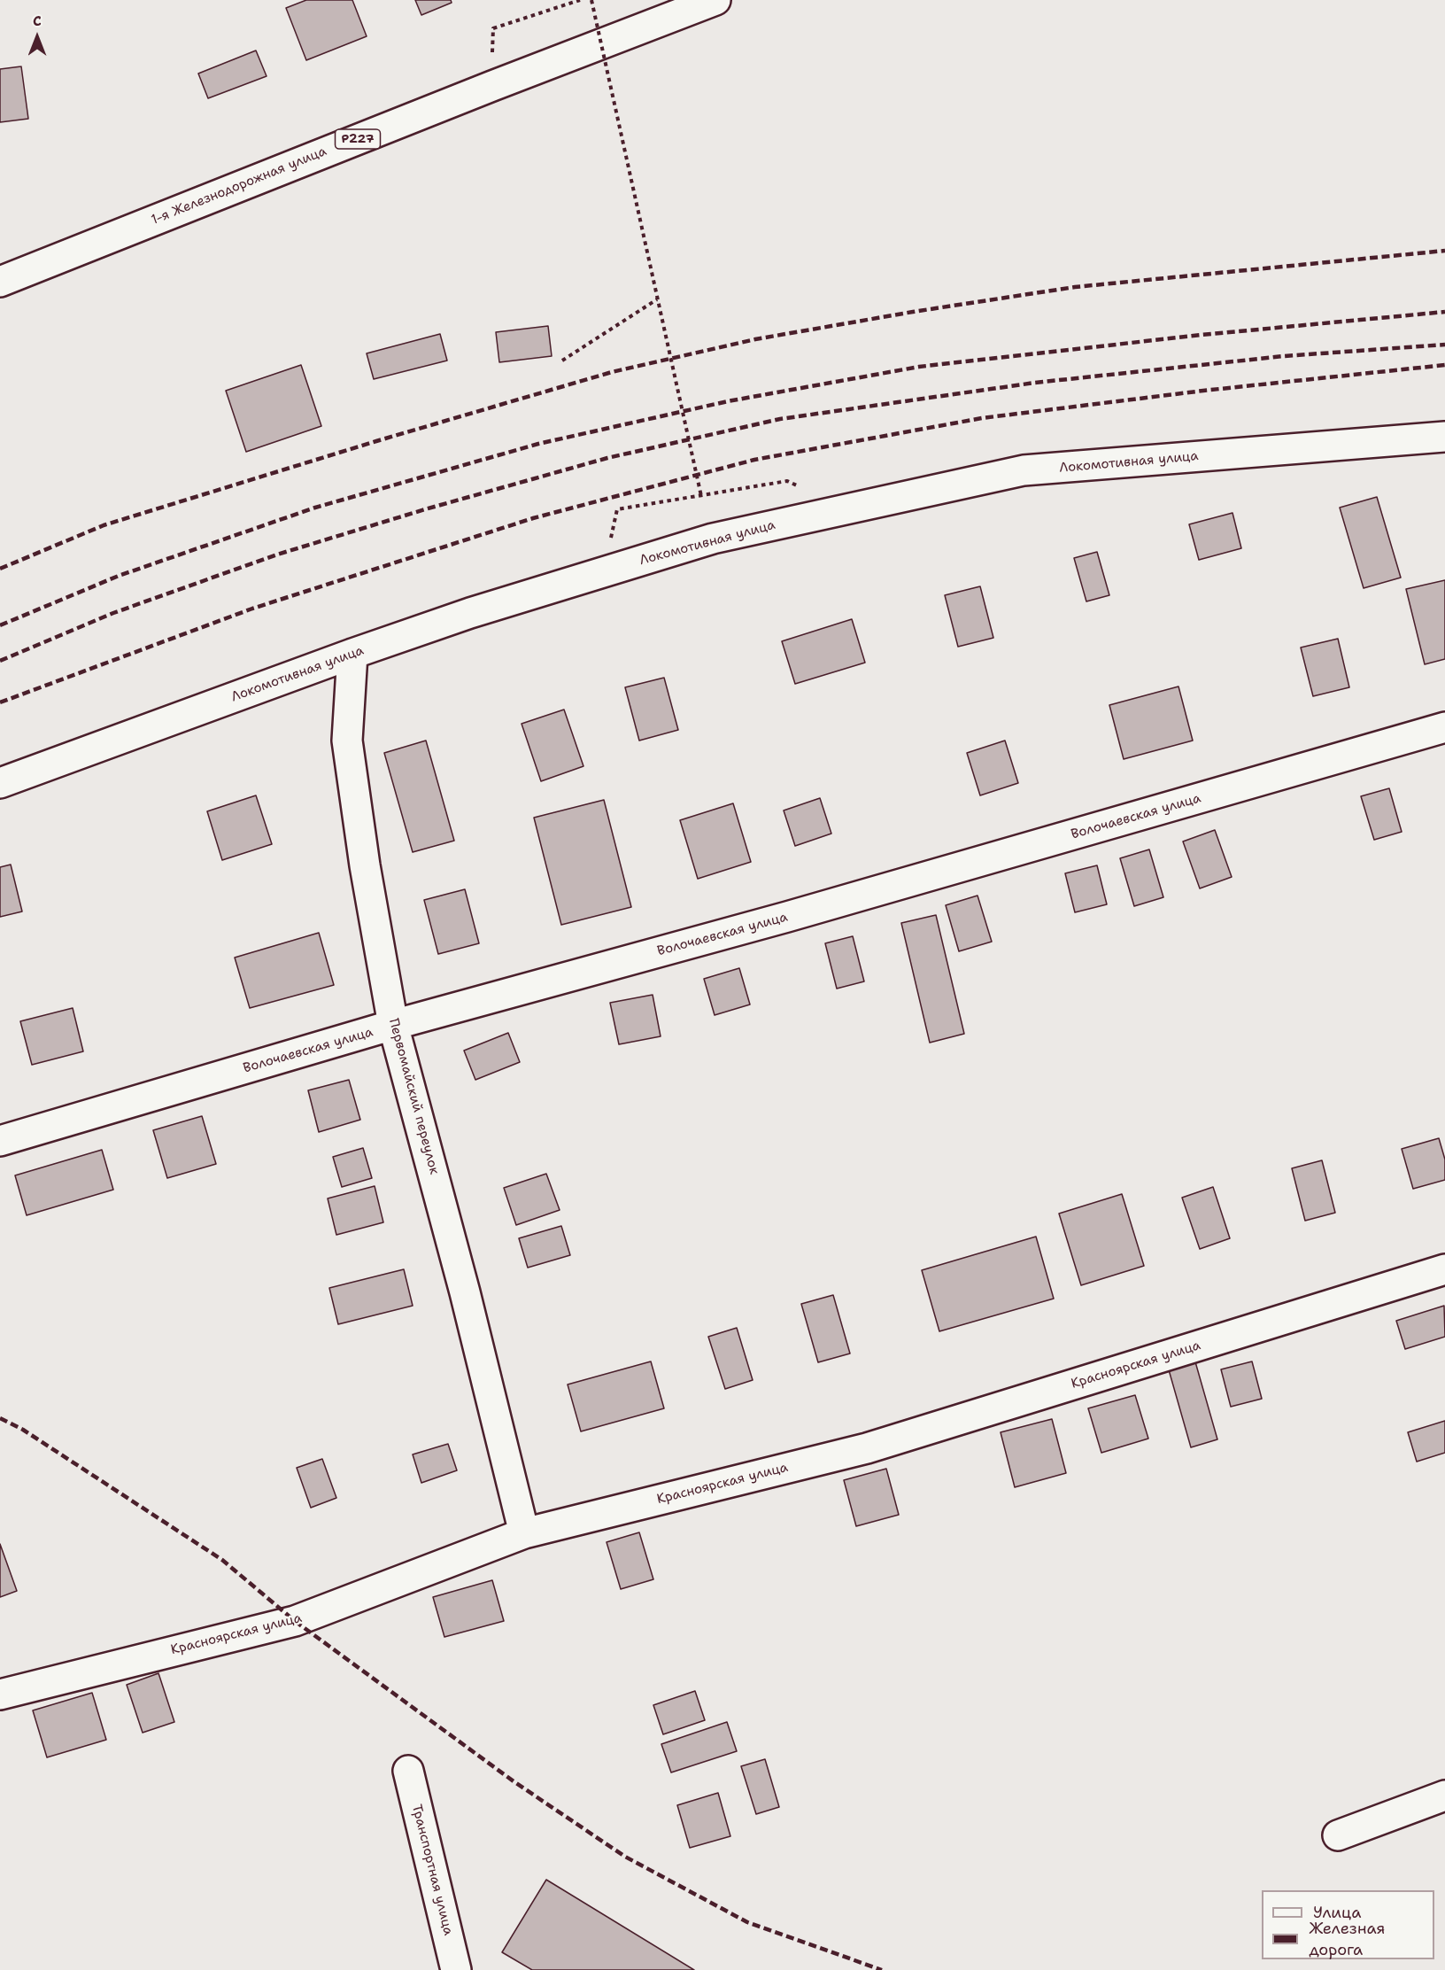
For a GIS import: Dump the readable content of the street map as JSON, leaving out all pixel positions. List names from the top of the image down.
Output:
{
  "streets": {
    "street": [
      "Р227",
      "1-я Железнодорожная улица",
      "Локомотивная улица",
      "Волочаевская улица",
      "Первомайский переулок",
      "Красноярская улица",
      "Транспортная улица"
    ]
  },
  "crossings": [
    ["Локомотивная улица", "Первомайский переулок"],
    ["Волочаевская улица", "Первомайский переулок"],
    ["Первомайский переулок", "Красноярская улица"]
  ],
  "legend": ["Улица", "Железная дорога"],
  "north": "top"
}
